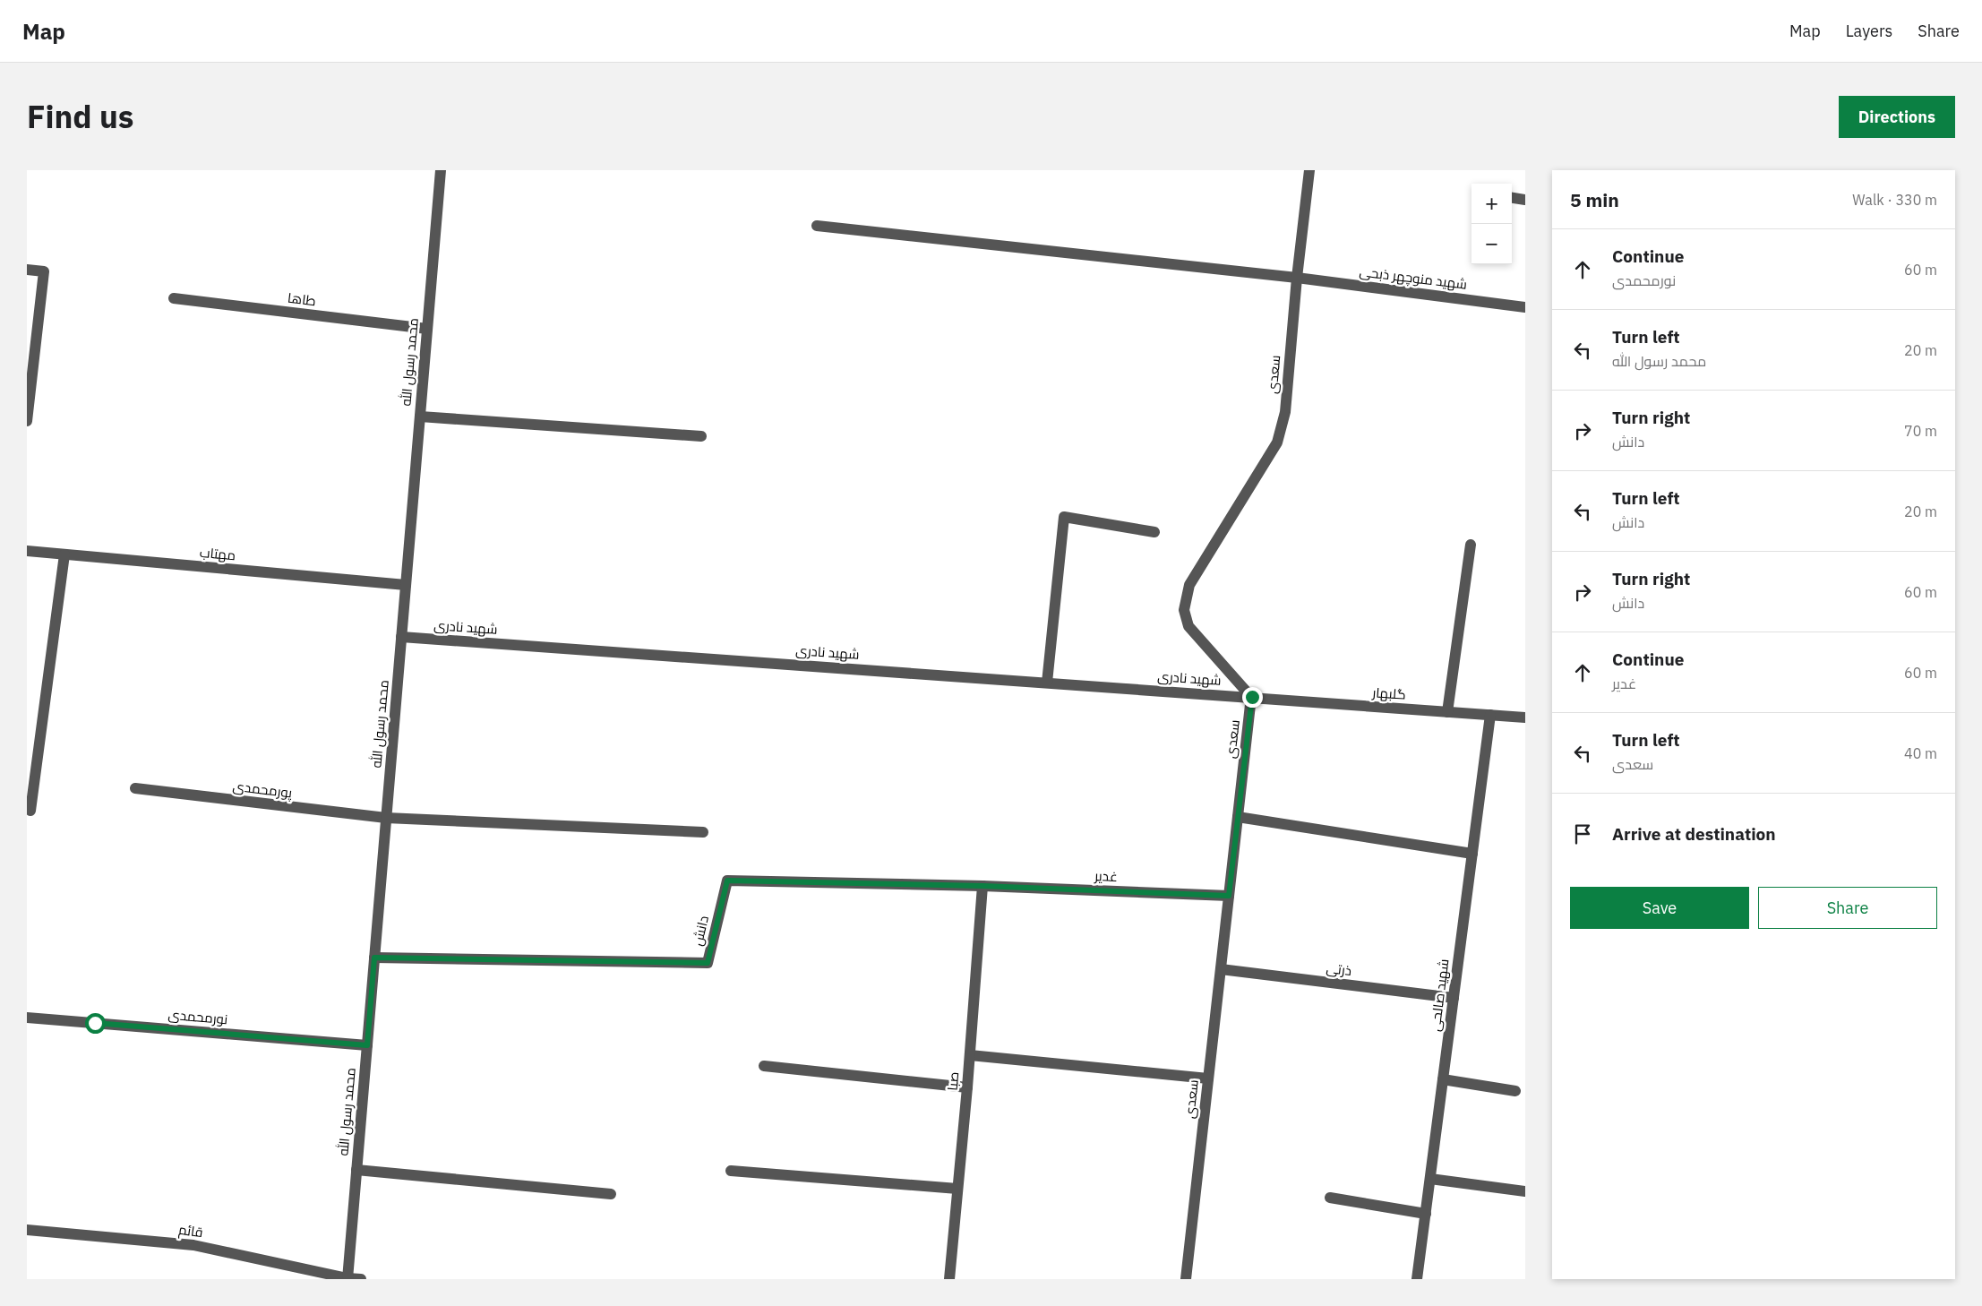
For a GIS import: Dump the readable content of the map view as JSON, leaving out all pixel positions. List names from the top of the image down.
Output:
{
  "streets": {
    "street": [
      "شهید منوچهر ذبحی",
      "طاها",
      "محمد رسول الله",
      "سعدی",
      "مهتاب",
      "شهید نادری",
      "گلبهار",
      "پورمحمدی",
      "غدیر",
      "دانش",
      "ذرتی",
      "شهید صالحی",
      "نورمحمدی",
      "صبا",
      "قائم"
    ]
  },
  "crossings": [
    ["شهید منوچهر ذبحی", "سعدی"],
    ["طاها", "محمد رسول الله"],
    ["محمد رسول الله", "مهتاب"],
    ["محمد رسول الله", "شهید نادری"],
    ["محمد رسول الله", "پورمحمدی"],
    ["محمد رسول الله", "دانش"],
    ["محمد رسول الله", "نورمحمدی"],
    ["محمد رسول الله", "قائم"],
    ["سعدی", "شهید نادری"],
    ["سعدی", "گلبهار"],
    ["سعدی", "غدیر"],
    ["سعدی", "ذرتی"],
    ["شهید نادری", "گلبهار"],
    ["گلبهار", "شهید صالحی"],
    ["غدیر", "دانش"],
    ["غدیر", "صبا"],
    ["دانش", "صبا"],
    ["ذرتی", "شهید صالحی"]
  ],
  "page": {
    "header": "Map",
    "nav": ["Map", "Layers", "Share"],
    "title": "Find us",
    "buttons": [
      "Directions",
      ["Save", "Share"]
    ],
    "heading": ["5 min", "Walk · 330 m"],
    "map_buttons": ["+", "−"],
    "list": [
      ["Continue", "نورمحمدی", "60 m"],
      ["Turn left", "محمد رسول الله", "20 m"],
      ["Turn right", "دانش", "70 m"],
      ["Turn left", "دانش", "20 m"],
      ["Turn right", "دانش", "60 m"],
      ["Continue", "غدیر", "60 m"],
      ["Turn left", "سعدی", "40 m"],
      "Arrive at destination"
    ]
  }
}
